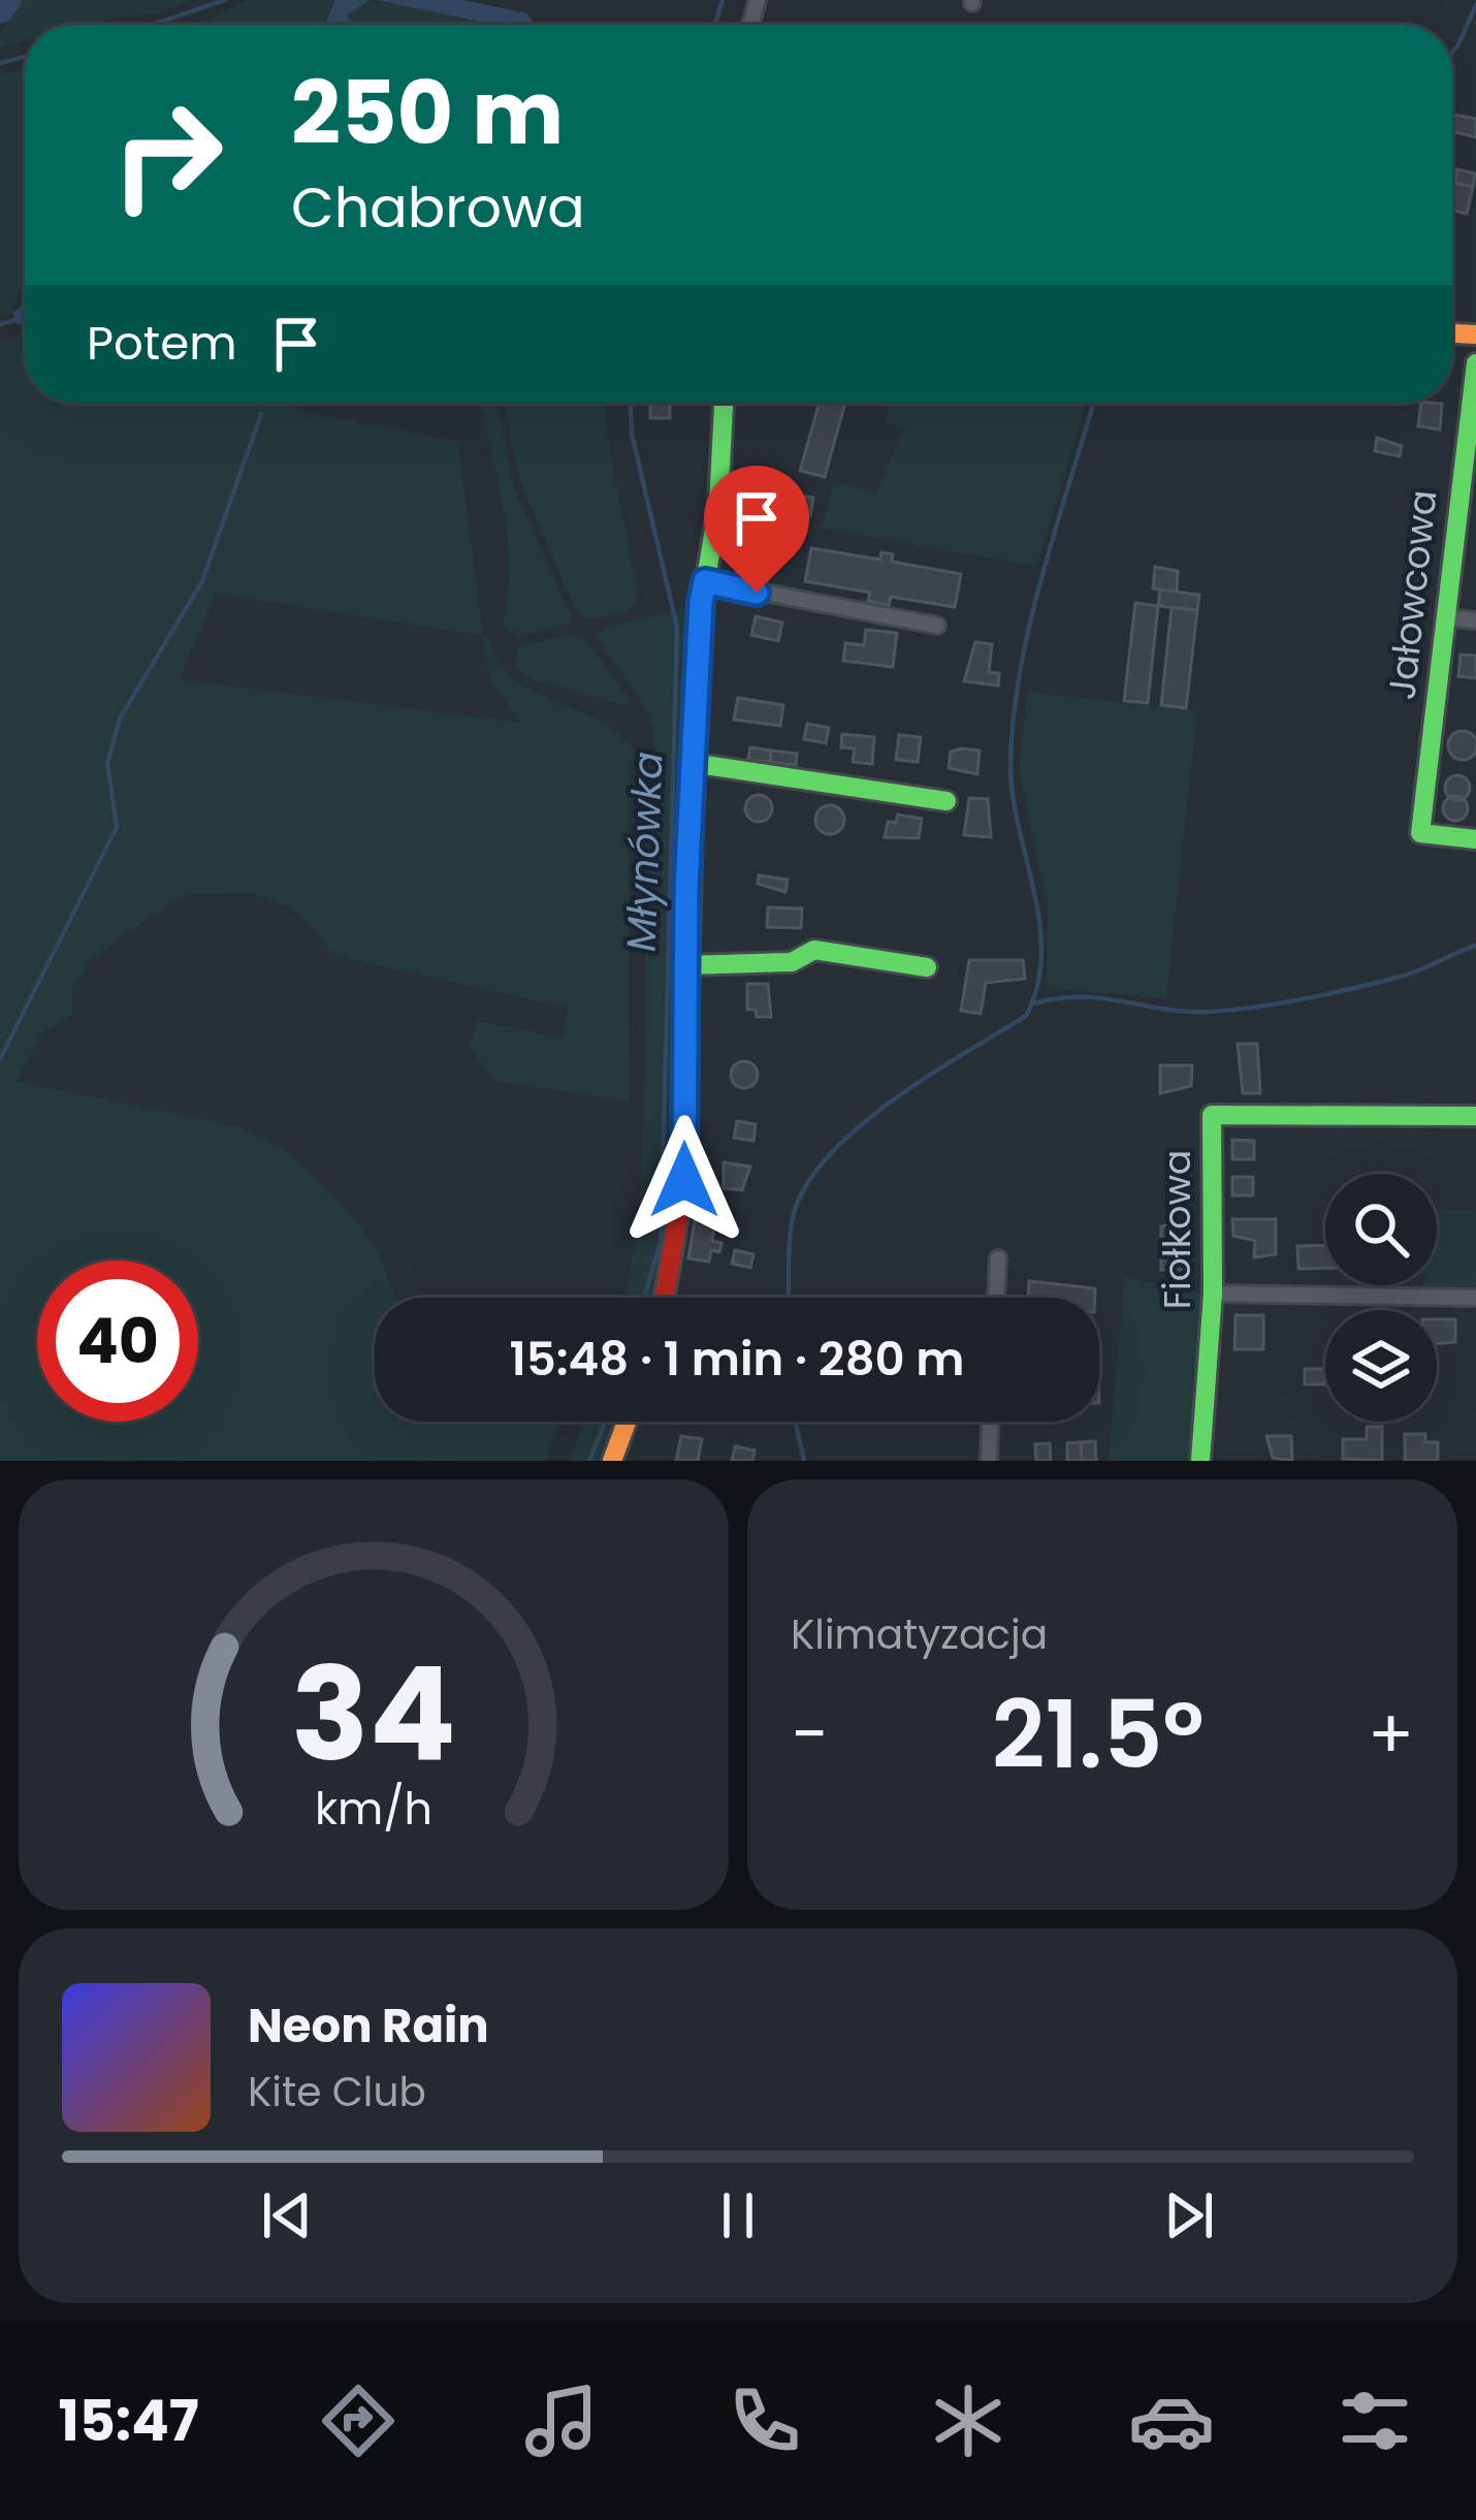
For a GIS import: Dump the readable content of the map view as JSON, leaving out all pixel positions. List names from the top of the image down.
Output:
{
  "streets": {
    "street": ["Jałowcowa", "Fiołkowa"]
  },
  "water": ["Młynówka"],
  "page": {
    "turn": ["250 m", "Chabrowa"],
    "then": "Potem",
    "limit": "40",
    "trip": "15:48 · 1 min · 280 m",
    "tile": "Klimatyzacja",
    "heat": ["−", "21.5°", "+"],
    "song": ["Neon Rain", "Kite Club"],
    "tabs": "15:47",
    "gauge": ["34", "km/h"]
  }
}
